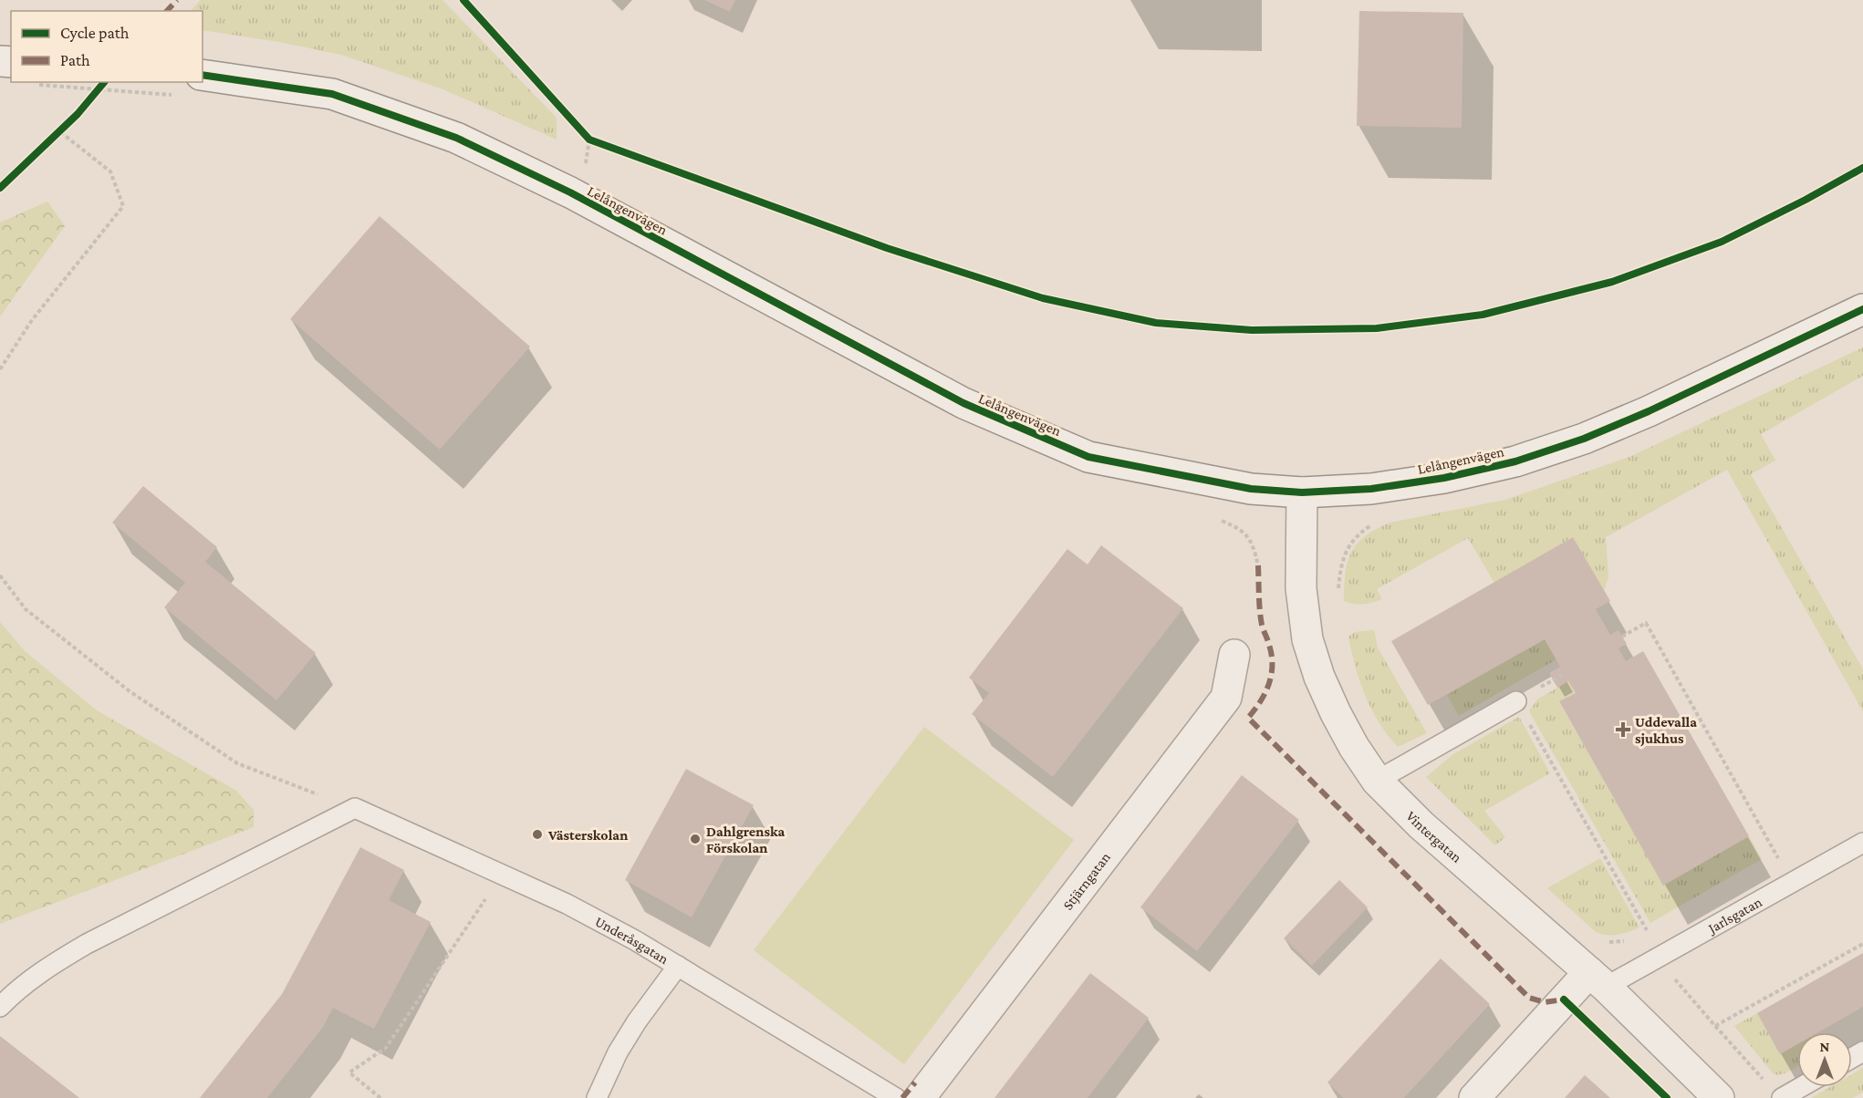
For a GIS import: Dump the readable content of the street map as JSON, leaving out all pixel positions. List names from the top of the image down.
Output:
{
  "streets": {
    "street": [
      "Lelångenvägen",
      "Vintergatan",
      "Stjärngatan",
      "Jarlsgatan"
    ],
    "lane": ["Underåsgatan"]
  },
  "crossings": [
    ["Lelångenvägen", "Vintergatan"],
    ["Vintergatan", "Jarlsgatan"]
  ],
  "places": {
    "health": ["Uddevalla sjukhus"],
    "other": ["Västerskolan", "Dahlgrenska Förskolan"]
  },
  "legend": ["Cycle path", "Path"],
  "north": "top"
}
